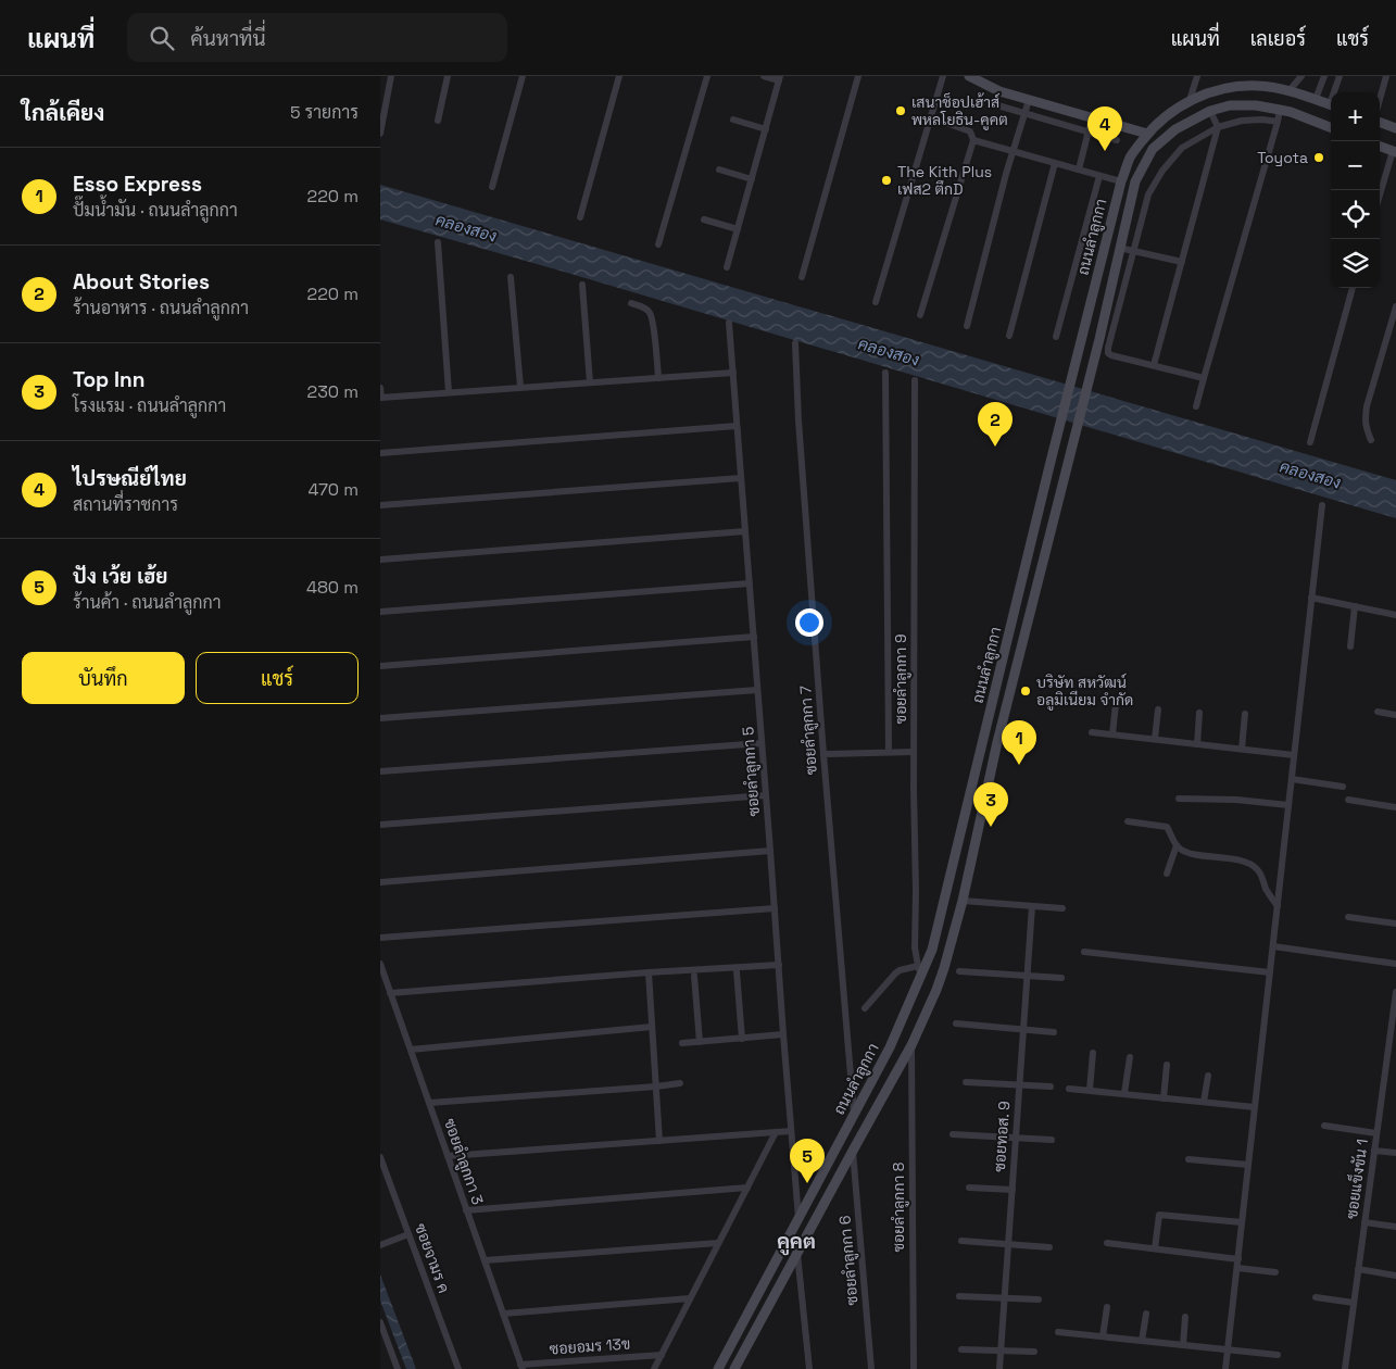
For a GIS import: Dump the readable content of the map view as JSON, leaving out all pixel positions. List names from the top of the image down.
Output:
{
  "streets": {
    "main road": ["ถนนลำลูกกา"],
    "street": [
      "ซอยลำลูกกา 9",
      "ซอยลำลูกกา 7",
      "ซอยลำลูกกา 5",
      "ซอยทอส. 9",
      "ซอยลำลูกกา 3",
      "ซอยแข็งขัน 1",
      "ซอยลำลูกกา 8",
      "ซอยจามร ค",
      "ซอยลำลูกกา 6",
      "ซอยอมร 13ข"
    ]
  },
  "crossings": [
    ["ถนนลำลูกกา", "ซอยลำลูกกา 9"],
    ["ถนนลำลูกกา", "ซอยลำลูกกา 7"],
    ["ถนนลำลูกกา", "ซอยลำลูกกา 5"],
    ["ถนนลำลูกกา", "ซอยลำลูกกา 8"],
    ["ถนนลำลูกกา", "ซอยลำลูกกา 6"],
    ["ซอยลำลูกกา 3", "ซอยอมร 13ข"]
  ],
  "districts": ["คูคต"],
  "water": ["คลองสอง"],
  "places": [
    "เสนาช็อปเฮ้าส์ พหลโยธิน-คูคต",
    "Toyota",
    "The Kith Plus เฟส2 ตึกD",
    "บริษัท สหวัฒน์ อลูมิเนียม จำกัด"
  ],
  "page": {
    "header": "แผนที่",
    "search": "ค้นหาที่นี่",
    "nav": ["แผนที่", "เลเยอร์", "แชร์"],
    "heading": ["ใกล้เคียง", "5 รายการ"],
    "map_buttons": ["+", "−"],
    "pins": [
      "4",
      "2",
      "1",
      "3",
      "5"
    ],
    "list": [
      {
        "mark": "1",
        "name": "Esso Express",
        "note": "ปั๊มน้ำมัน · ถนนลำลูกกา",
        "value": "220 m"
      },
      {
        "mark": "2",
        "name": "About Stories",
        "note": "ร้านอาหาร · ถนนลำลูกกา",
        "value": "220 m"
      },
      {
        "mark": "3",
        "name": "Top Inn",
        "note": "โรงแรม · ถนนลำลูกกา",
        "value": "230 m"
      },
      {
        "mark": "4",
        "name": "ไปรษณีย์ไทย",
        "note": "สถานที่ราชการ",
        "value": "470 m"
      },
      {
        "mark": "5",
        "name": "ปัง เว้ย เฮ้ย",
        "note": "ร้านค้า · ถนนลำลูกกา",
        "value": "480 m"
      }
    ],
    "buttons": ["บันทึก", "แชร์"]
  }
}
